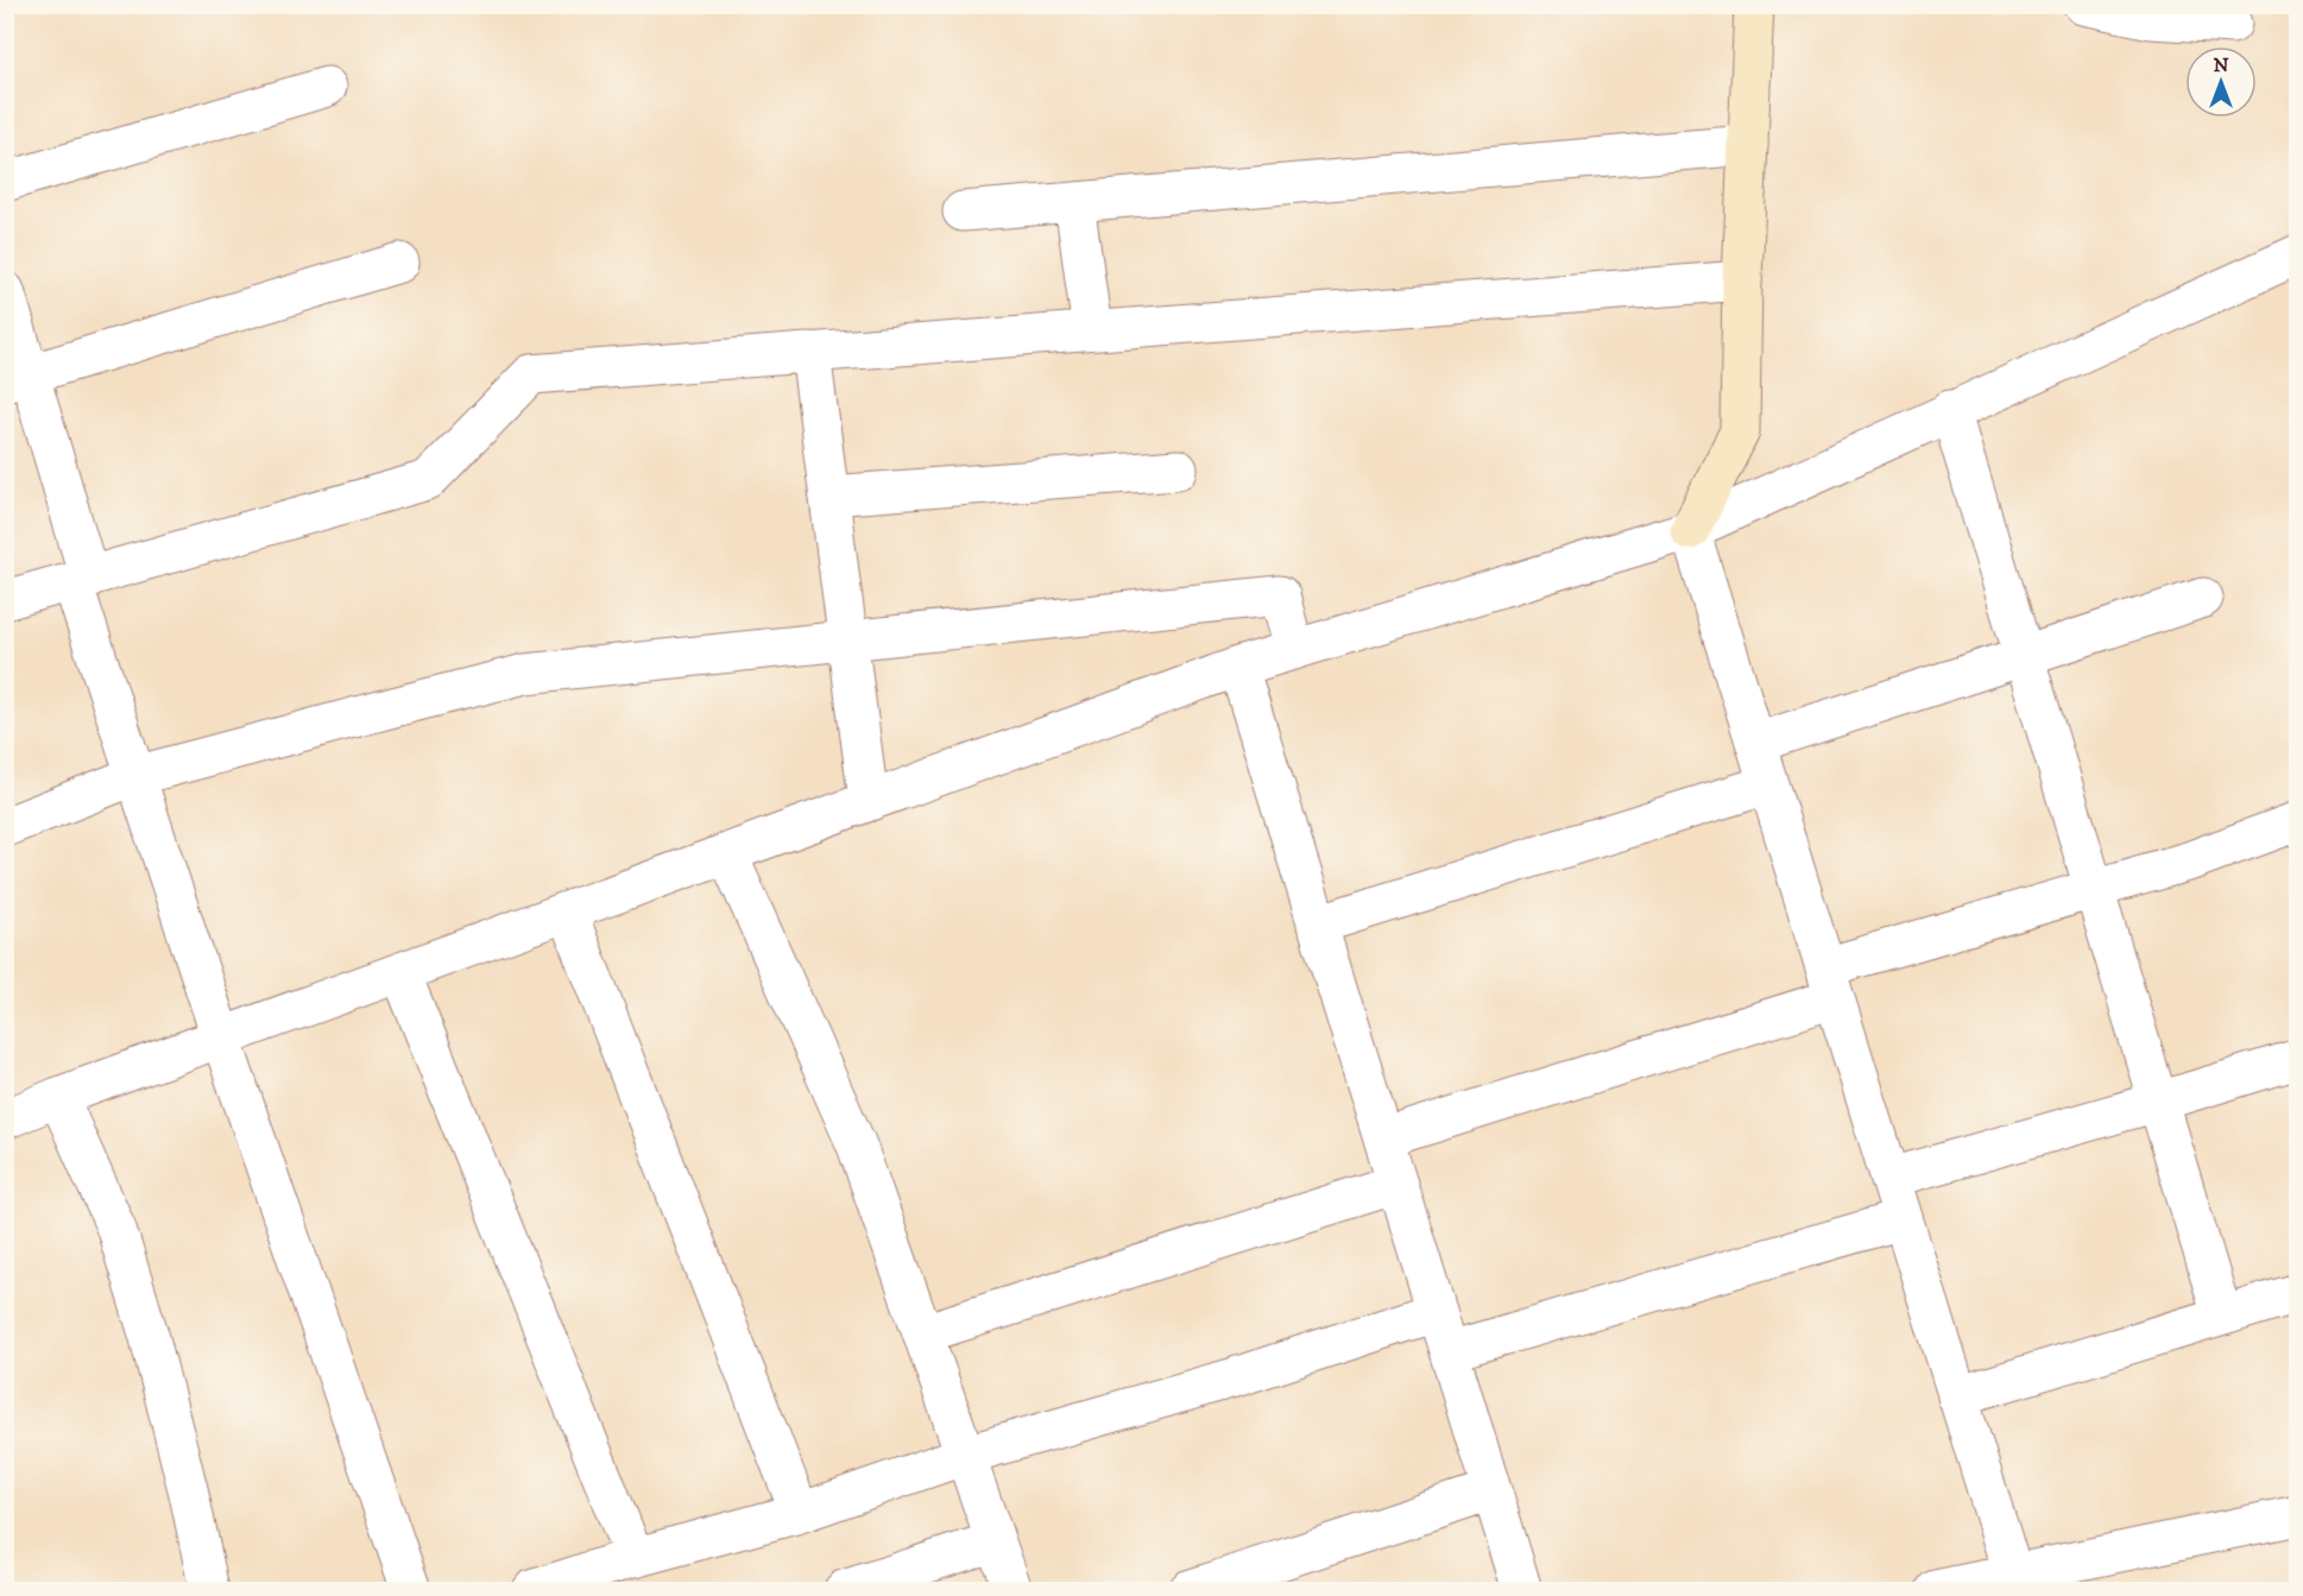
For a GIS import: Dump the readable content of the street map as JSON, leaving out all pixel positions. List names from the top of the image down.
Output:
{
  "north": "top"
}
